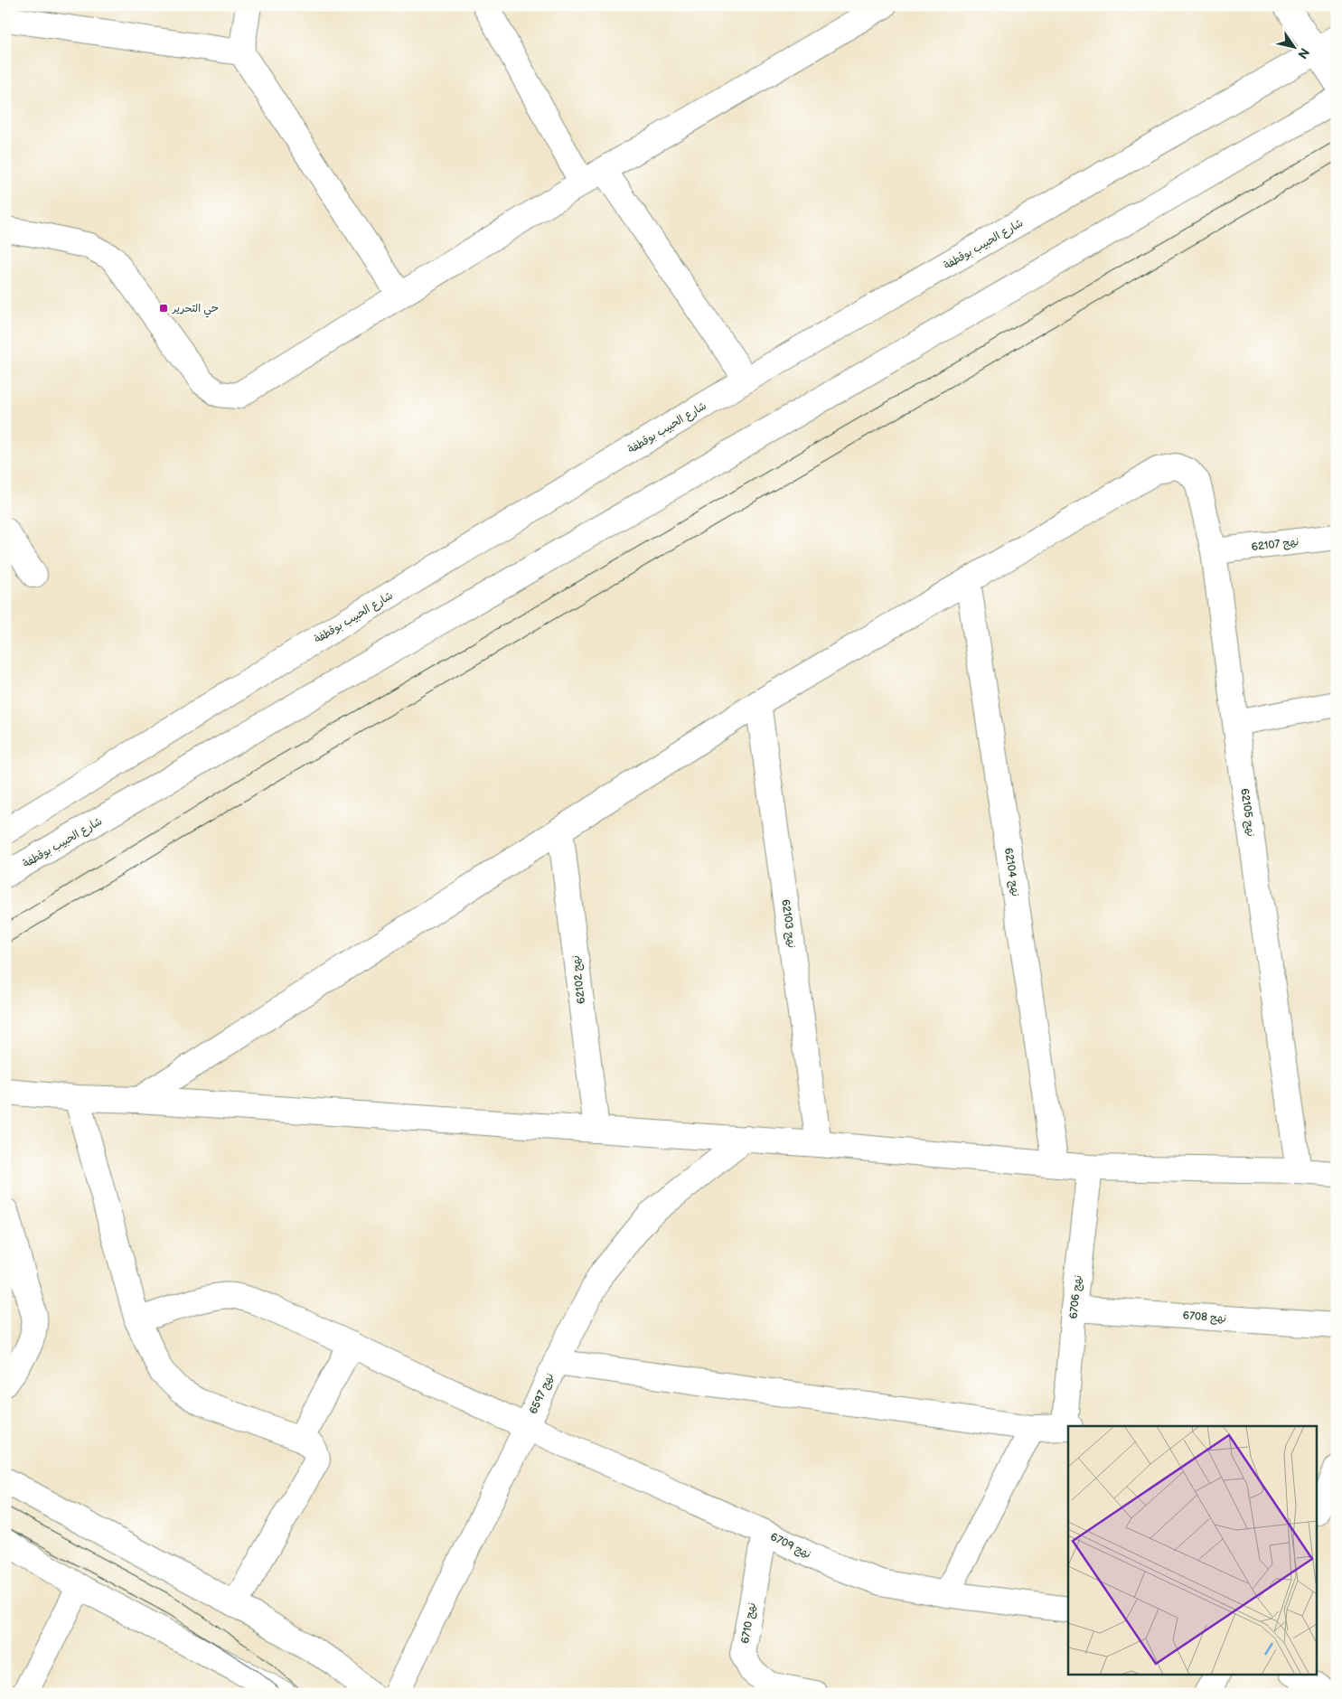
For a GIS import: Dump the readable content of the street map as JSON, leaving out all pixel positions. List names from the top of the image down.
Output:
{
  "streets": {
    "street": [
      "شارع الحبيب بوقطفة",
      "نهج 62107",
      "نهج 62105",
      "نهج 62104",
      "نهج 62103",
      "نهج 62102",
      "نهج 6706",
      "نهج 6708",
      "نهج 6597",
      "نهج 6709",
      "نهج 6710"
    ]
  },
  "crossings": [
    ["نهج 62107", "نهج 62105"],
    ["نهج 62105", "نهج 62104"],
    ["نهج 6706", "نهج 6708"],
    ["نهج 6597", "نهج 6709"],
    ["نهج 6709", "نهج 6710"]
  ],
  "places": {
    "transit": ["حي التحرير"]
  },
  "north": "bottom right"
}
